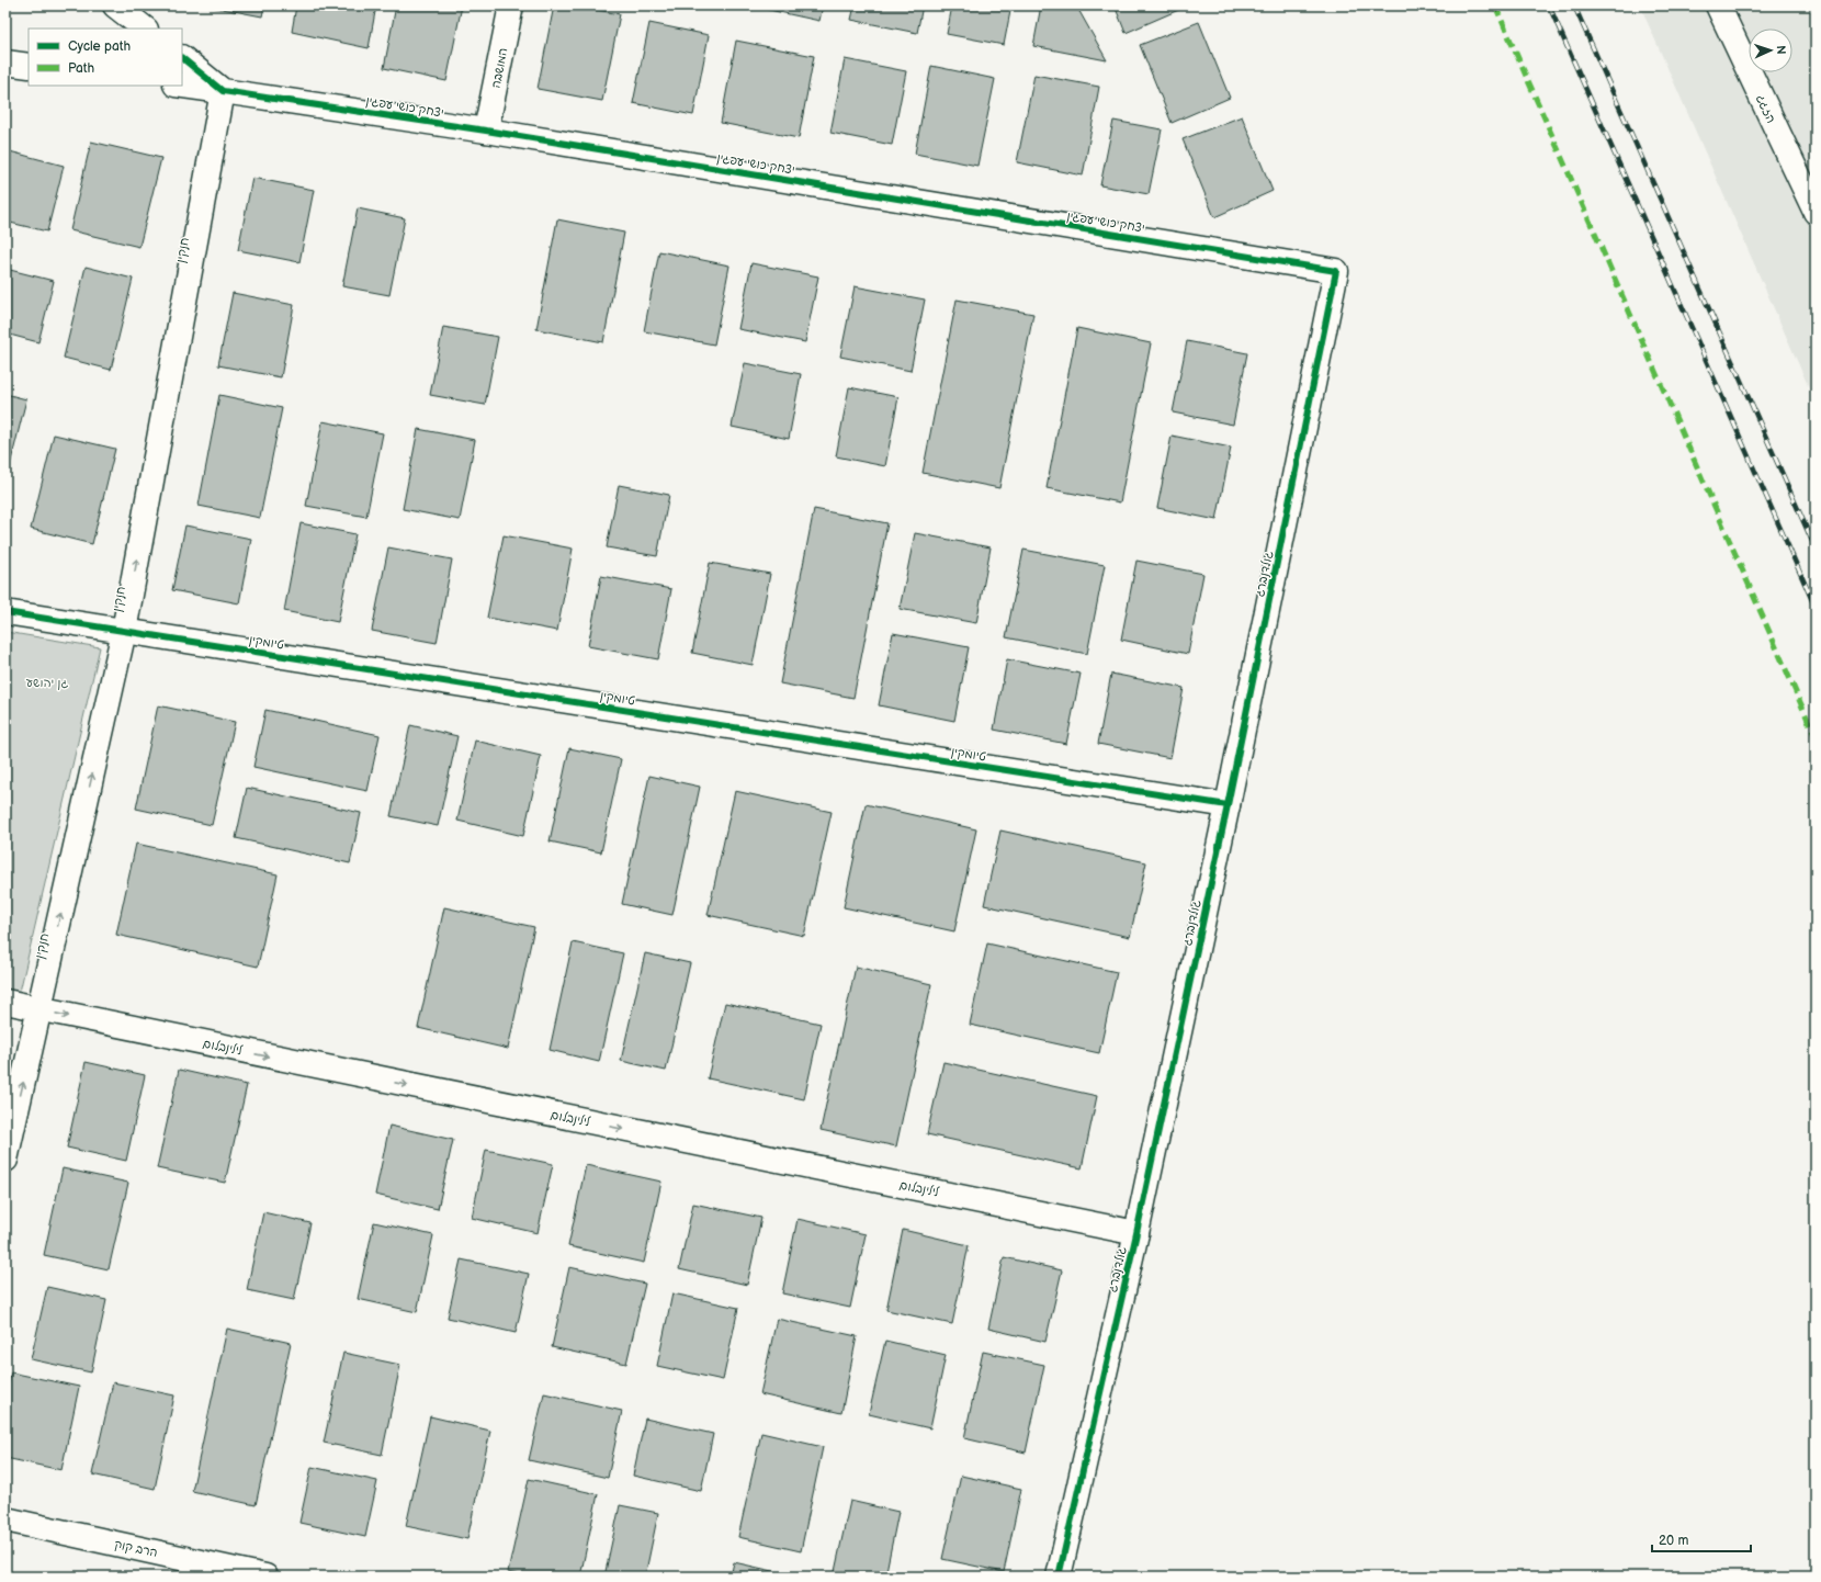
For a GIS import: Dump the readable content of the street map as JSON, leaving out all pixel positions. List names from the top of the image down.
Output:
{
  "streets": {
    "street": [
      "המושבה",
      "יצחק כושי עפגין",
      "הזגג",
      "חנקין",
      "גולדנברג",
      "טיומקין",
      "לילינבלום",
      "הרב קוק"
    ]
  },
  "crossings": [
    ["המושבה", "יצחק כושי עפגין"],
    ["יצחק כושי עפגין", "חנקין"],
    ["יצחק כושי עפגין", "גולדנברג"],
    ["חנקין", "טיומקין"],
    ["חנקין", "לילינבלום"],
    ["גולדנברג", "טיומקין"],
    ["גולדנברג", "לילינבלום"]
  ],
  "one_way": ["חנקין", "לילינבלום"],
  "parks": ["גן יהושע"],
  "legend": ["Cycle path", "Path"],
  "scale_bar": "20 m",
  "north": "right"
}
